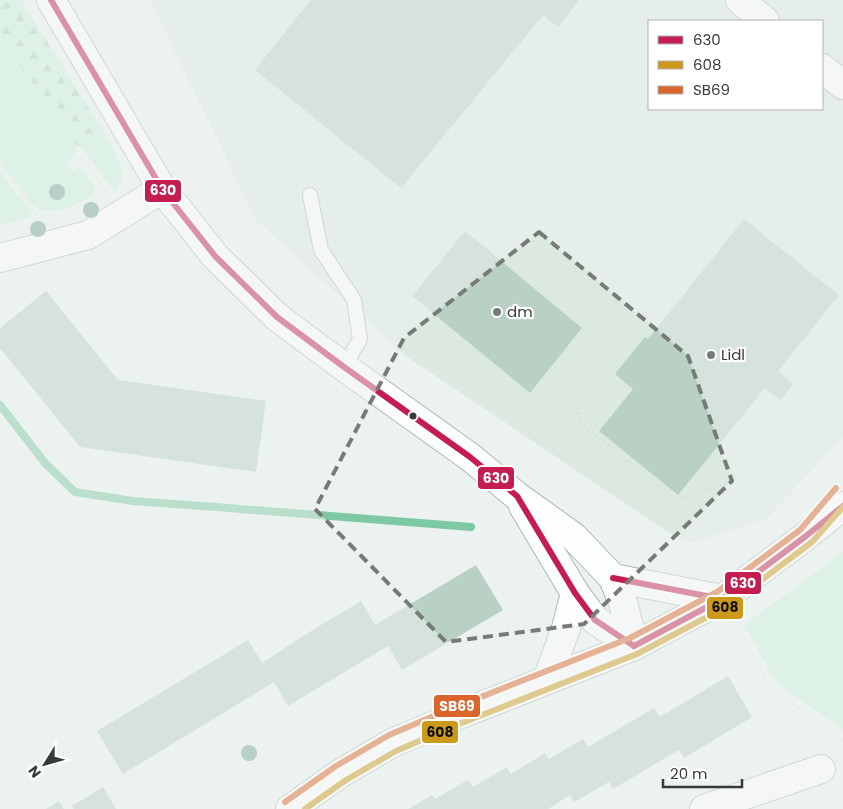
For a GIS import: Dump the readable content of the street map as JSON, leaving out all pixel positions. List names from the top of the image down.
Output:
{
  "places": ["dm", "Lidl"],
  "lines": ["transit line 630", "transit line SB69", "transit line 608"],
  "legend": ["630", "608", "SB69"],
  "scale_bar": "20 m",
  "north": "bottom left"
}
